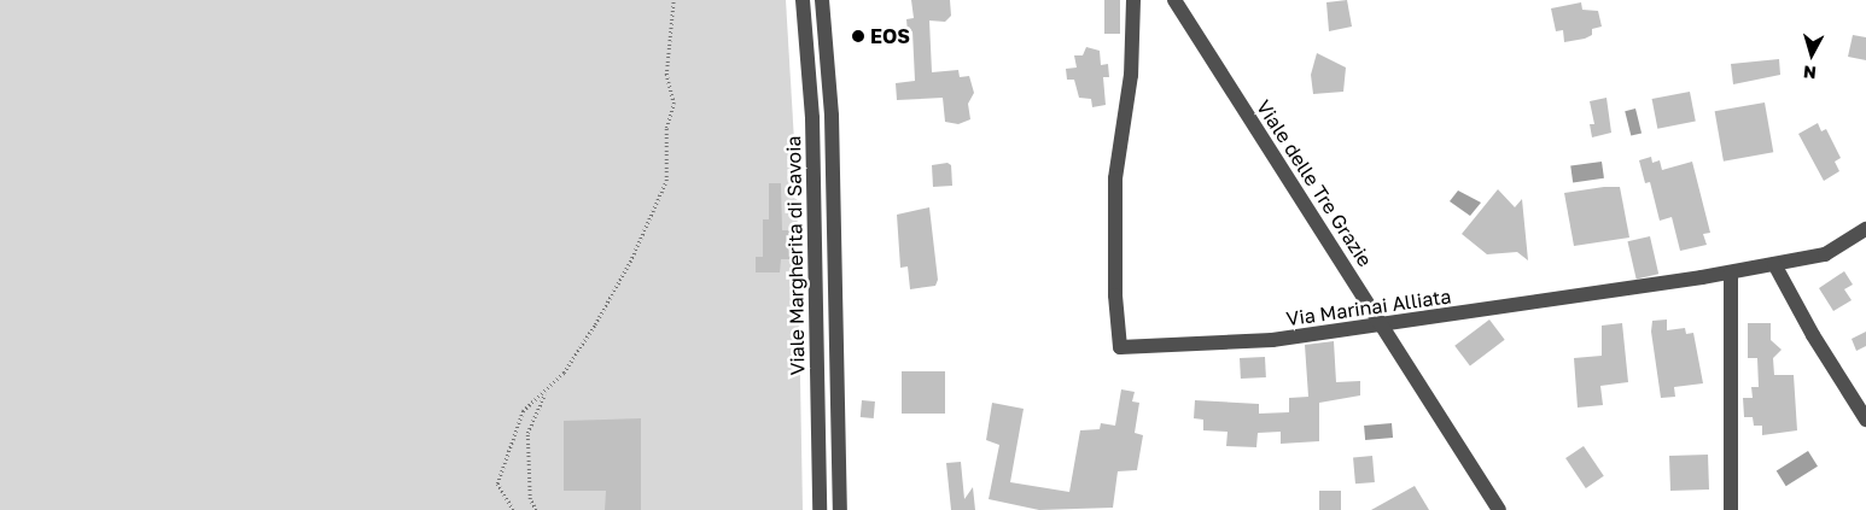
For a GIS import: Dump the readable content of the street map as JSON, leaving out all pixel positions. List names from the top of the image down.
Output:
{
  "streets": {
    "street": ["Viale delle Tre Grazie", "Viale Margherita di Savoia", "Via Marinai Alliata"]
  },
  "crossings": [
    ["Viale delle Tre Grazie", "Via Marinai Alliata"]
  ],
  "places": ["EOS"],
  "north": "bottom"
}
